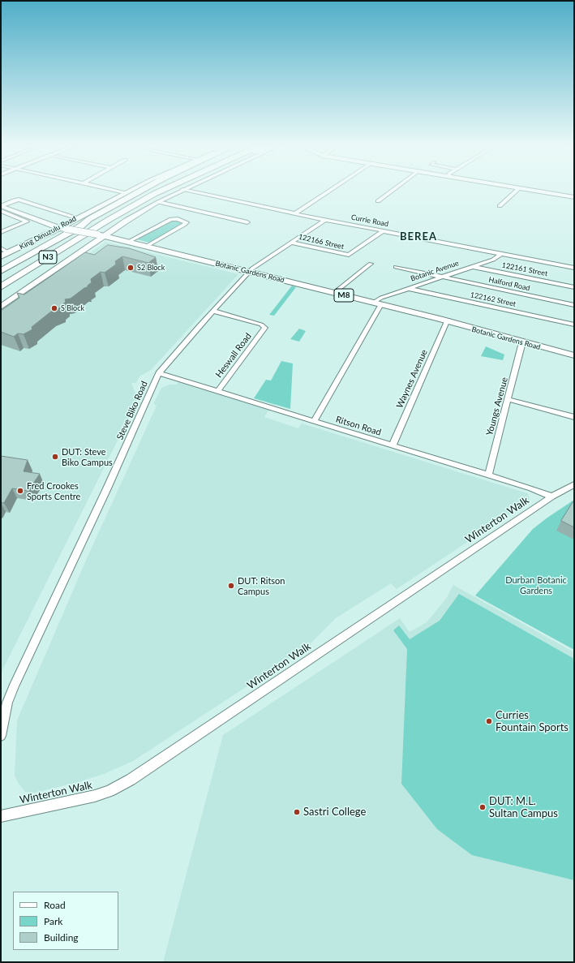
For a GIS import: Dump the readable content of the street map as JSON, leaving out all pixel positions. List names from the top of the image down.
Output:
{
  "streets": {
    "highway": ["N3"],
    "main road": ["King Dinuzulu Road", "Botanic Gardens Road", "M8"],
    "street": [
      "Currie Road",
      "122166 Street",
      "122161 Street",
      "Botanic Avenue",
      "Halford Road",
      "122162 Street",
      "Heswall Road",
      "Waynes Avenue",
      "Youngs Avenue",
      "Steve Biko Road",
      "Ritson Road",
      "Winterton Walk"
    ]
  },
  "crossings": [
    ["Currie Road", "122166 Street"],
    ["Currie Road", "Botanic Avenue"],
    ["Currie Road", "Steve Biko Road"],
    ["King Dinuzulu Road", "N3"],
    ["King Dinuzulu Road", "Botanic Gardens Road"],
    ["King Dinuzulu Road", "M8"],
    ["122166 Street", "Steve Biko Road"],
    ["N3", "Botanic Gardens Road"],
    ["122161 Street", "Botanic Avenue"],
    ["Botanic Avenue", "Botanic Gardens Road"],
    ["Botanic Avenue", "Halford Road"],
    ["Botanic Avenue", "122162 Street"],
    ["Botanic Gardens Road", "M8"],
    ["Botanic Gardens Road", "Waynes Avenue"],
    ["Botanic Gardens Road", "Youngs Avenue"],
    ["Botanic Gardens Road", "Steve Biko Road"],
    ["Heswall Road", "Steve Biko Road"],
    ["Heswall Road", "Ritson Road"],
    ["Waynes Avenue", "Ritson Road"],
    ["Youngs Avenue", "Ritson Road"],
    ["Steve Biko Road", "Ritson Road"],
    ["Ritson Road", "Winterton Walk"]
  ],
  "districts": ["BEREA"],
  "parks": ["Durban Botanic Gardens"],
  "places": [
    "S2 Block",
    "S Block",
    "DUT: Steve Biko Campus",
    "Fred Crookes Sports Centre",
    "DUT: Ritson Campus",
    "Curries Fountain Sports",
    "DUT: M.L. Sultan Campus",
    "Sastri College"
  ],
  "legend": ["Road", "Park", "Building"]
}
